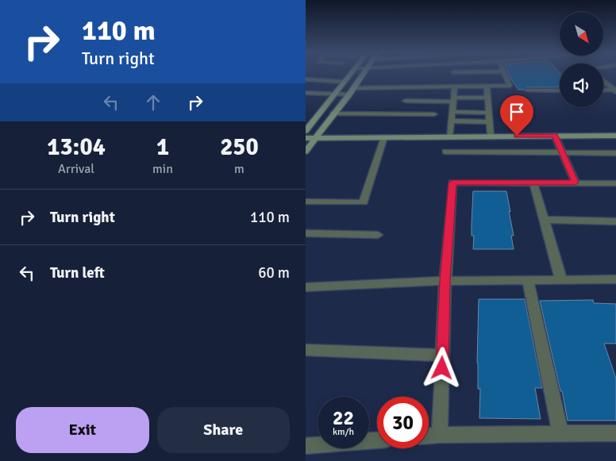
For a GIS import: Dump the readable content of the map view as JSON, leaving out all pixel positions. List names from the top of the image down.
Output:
{
  "north": "bottom right",
  "page": {
    "turn": ["110 m", "Turn right"],
    "eta": [
      "13:04",
      "Arrival",
      "1",
      "min",
      "250",
      "m"
    ],
    "list": [
      {
        "name": "Turn right",
        "value": "110 m"
      },
      {
        "name": "Turn left",
        "value": "60 m"
      }
    ],
    "speed": "22 km/h",
    "limit": "30",
    "buttons": ["Exit", "Share"]
  }
}
